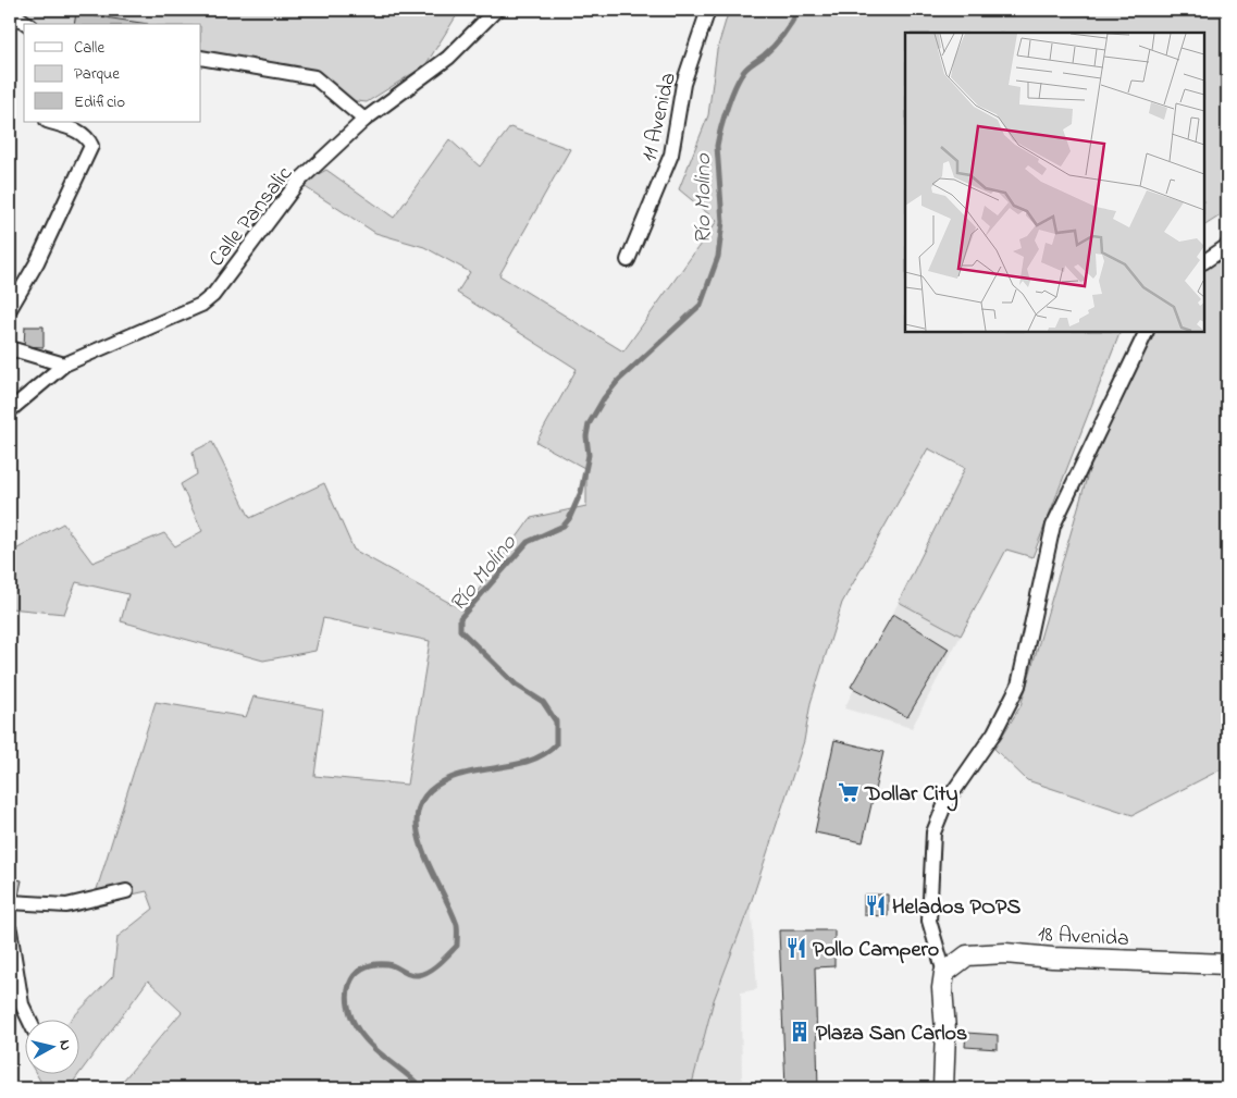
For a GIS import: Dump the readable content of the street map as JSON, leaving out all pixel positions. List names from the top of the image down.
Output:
{
  "streets": {
    "street": ["11 Avenida", "Calle Pansalic", "18 Avenida"]
  },
  "water": ["Río Molino"],
  "places": {
    "supermarket": ["Dollar City"],
    "restaurant": ["Helados POPS", "Pollo Campero"],
    "building": ["Plaza San Carlos"]
  },
  "legend": ["Calle", "Parque", "Edificio"],
  "north": "right"
}
